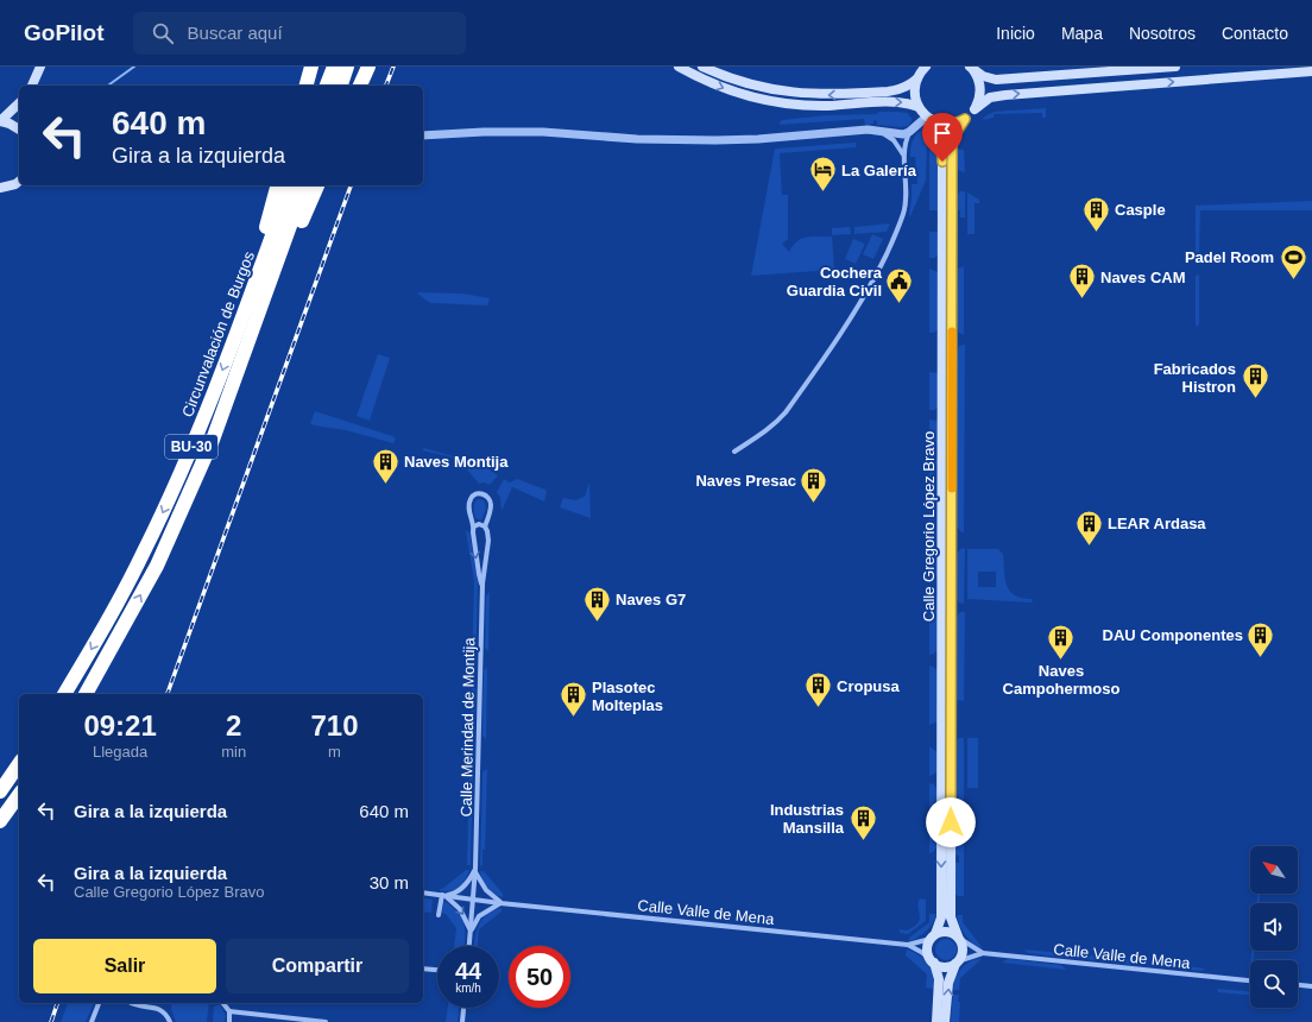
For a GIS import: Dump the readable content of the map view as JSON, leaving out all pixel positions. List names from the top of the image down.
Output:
{
  "streets": {
    "highway": ["Circunvalación de Burgos", "BU-30"],
    "main road": ["Calle Gregorio López Bravo"],
    "street": ["Calle Merindad de Montija", "Calle Valle de Mena"]
  },
  "crossings": [
    ["Calle Gregorio López Bravo", "Calle Valle de Mena"],
    ["Calle Merindad de Montija", "Calle Valle de Mena"]
  ],
  "places": {
    "hotel": ["La Galería"],
    "building": [
      "Casple",
      "Naves CAM",
      "Fabricados Histron",
      "Naves Montija",
      "Naves Presac",
      "LEAR Ardasa",
      "Naves G7",
      "DAU Componentes",
      "Naves Campohermoso",
      "Cropusa",
      "Plasotec Molteplas",
      "Industrias Mansilla"
    ],
    "sports": ["Padel Room"],
    "public building": ["Cochera Guardia Civil"]
  },
  "north": "top left",
  "page": {
    "header": "GoPilot",
    "search": "Buscar aquí",
    "nav": [
      "Inicio",
      "Mapa",
      "Nosotros",
      "Contacto"
    ],
    "turn": ["640 m", "Gira a la izquierda"],
    "eta": [
      "09:21",
      "Llegada",
      "2",
      "min",
      "710",
      "m"
    ],
    "list": [
      {
        "name": "Gira a la izquierda",
        "value": "640 m"
      },
      {
        "name": "Gira a la izquierda",
        "note": "Calle Gregorio López Bravo",
        "value": "30 m"
      }
    ],
    "buttons": ["Salir", "Compartir"],
    "speed": "44 km/h",
    "limit": "50"
  }
}
